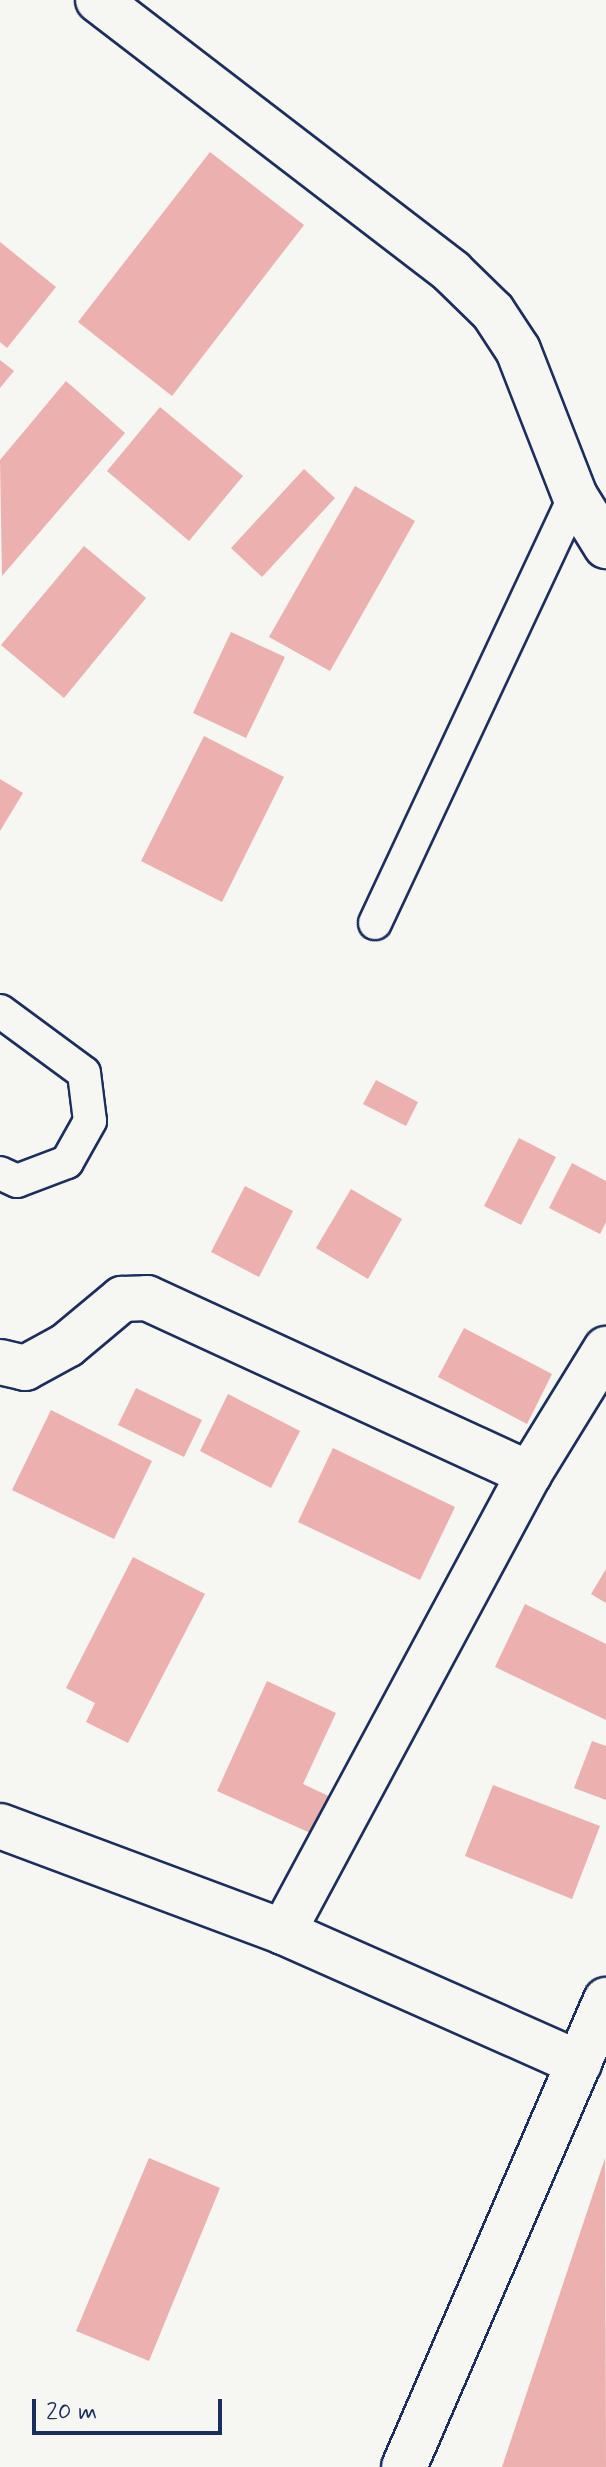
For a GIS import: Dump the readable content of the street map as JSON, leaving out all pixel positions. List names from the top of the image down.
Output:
{
  "scale_bar": "20 m"
}
